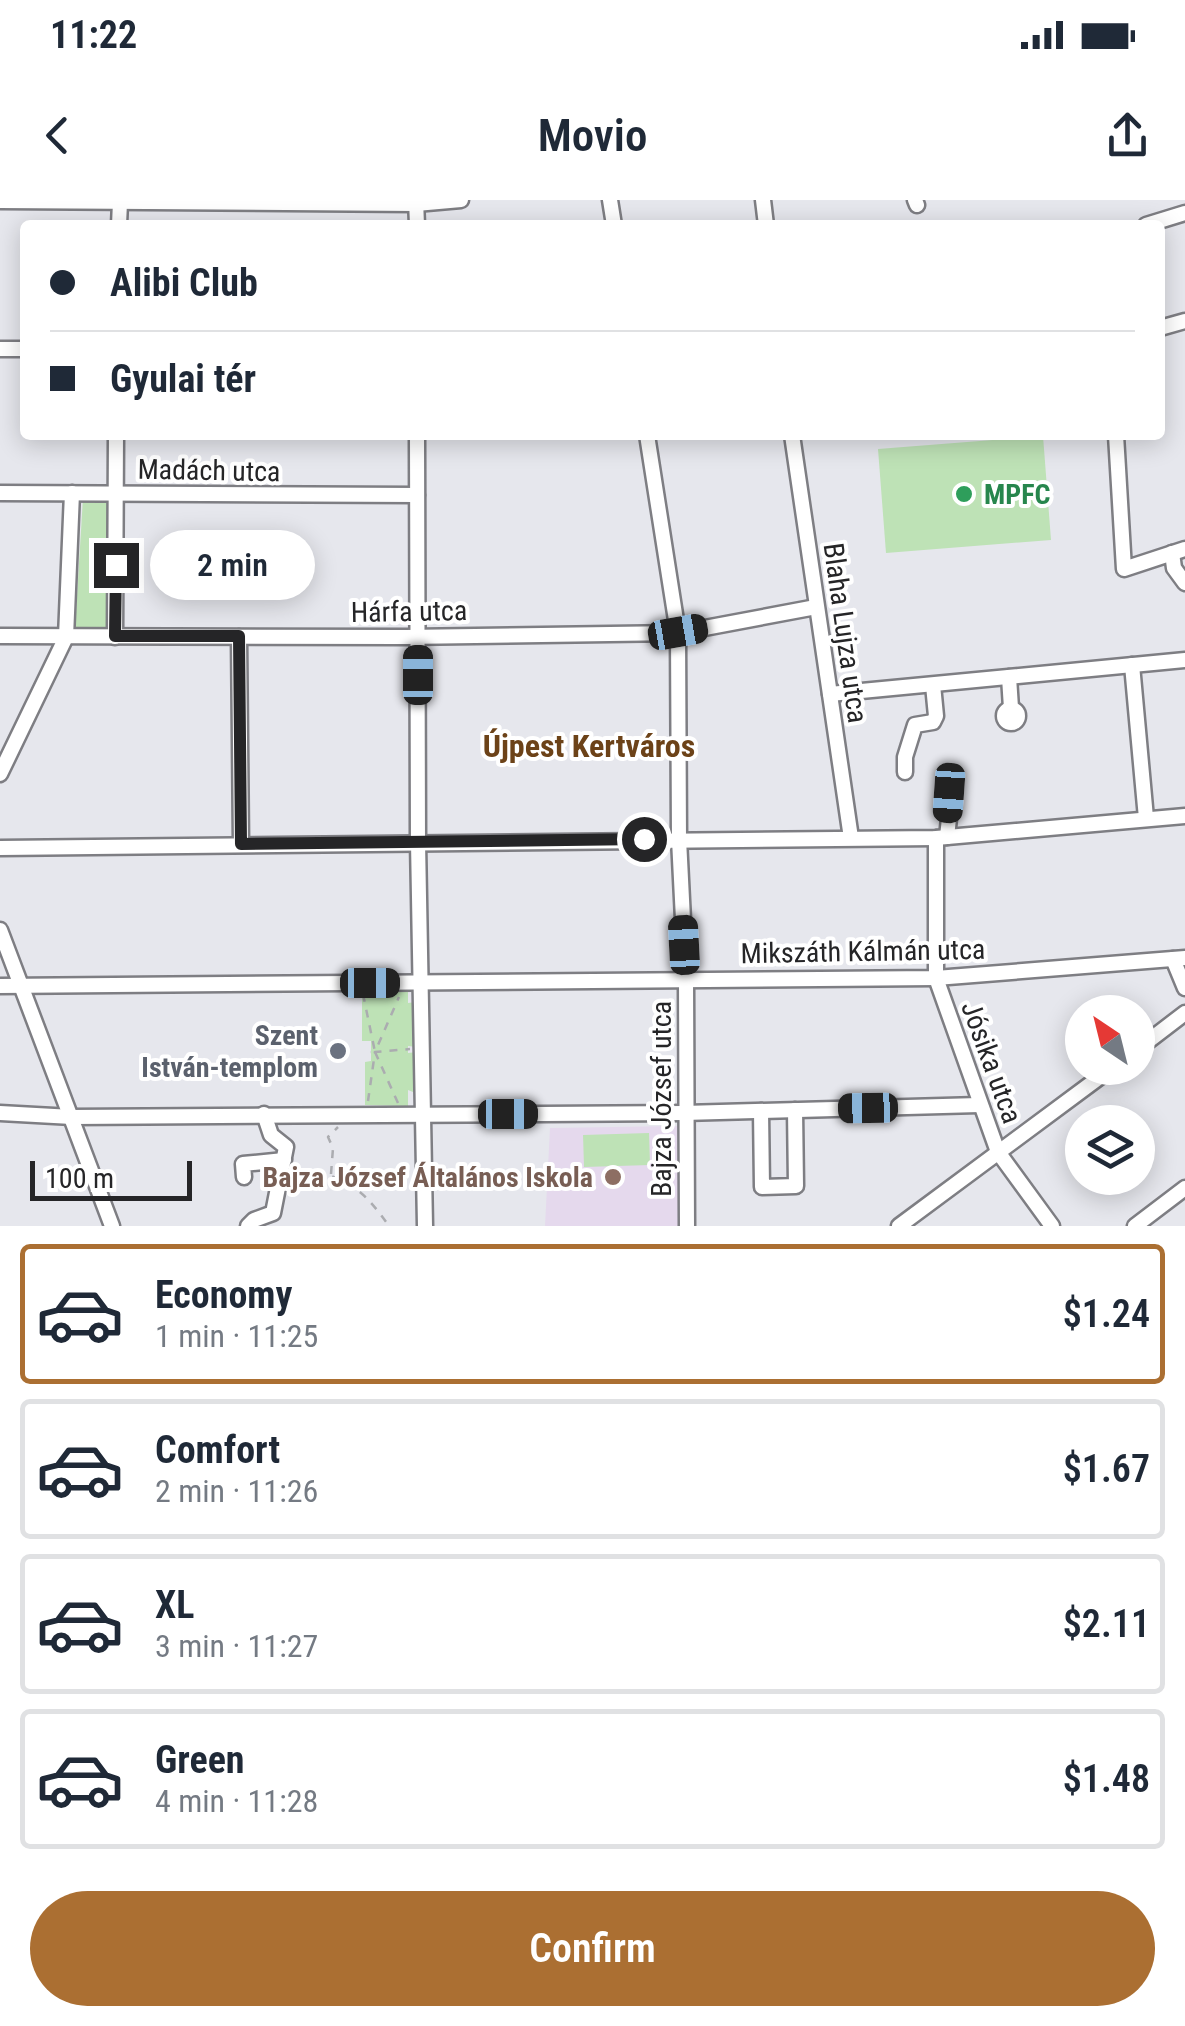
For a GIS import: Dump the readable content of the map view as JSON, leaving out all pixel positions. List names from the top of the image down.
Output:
{
  "streets": {
    "street": [
      "Madách utca",
      "Hárfa utca",
      "Blaha Lujza utca",
      "Mikszáth Kálmán utca",
      "Jósika utca",
      "Bajza József utca"
    ]
  },
  "crossings": [
    ["Hárfa utca", "Blaha Lujza utca"],
    ["Hárfa utca", "Bajza József utca"],
    ["Mikszáth Kálmán utca", "Jósika utca"],
    ["Mikszáth Kálmán utca", "Bajza József utca"]
  ],
  "districts": ["Újpest Kertváros"],
  "places": ["MPFC", "Szent István-templom", "Bajza József Általános Iskola"],
  "scale_bar": "100 m",
  "north": "top left",
  "page": {
    "status": "11:22",
    "header": "Movio",
    "banner": ["Alibi Club", "Gyulai tér"],
    "bubble": "2 min",
    "scale": "100 m",
    "list": [
      {
        "name": "Economy",
        "note": "1 min · 11:25",
        "value": "$1.24"
      },
      {
        "name": "Comfort",
        "note": "2 min · 11:26",
        "value": "$1.67"
      },
      {
        "name": "XL",
        "note": "3 min · 11:27",
        "value": "$2.11"
      },
      {
        "name": "Green",
        "note": "4 min · 11:28",
        "value": "$1.48"
      }
    ],
    "buttons": "Confirm"
  }
}
